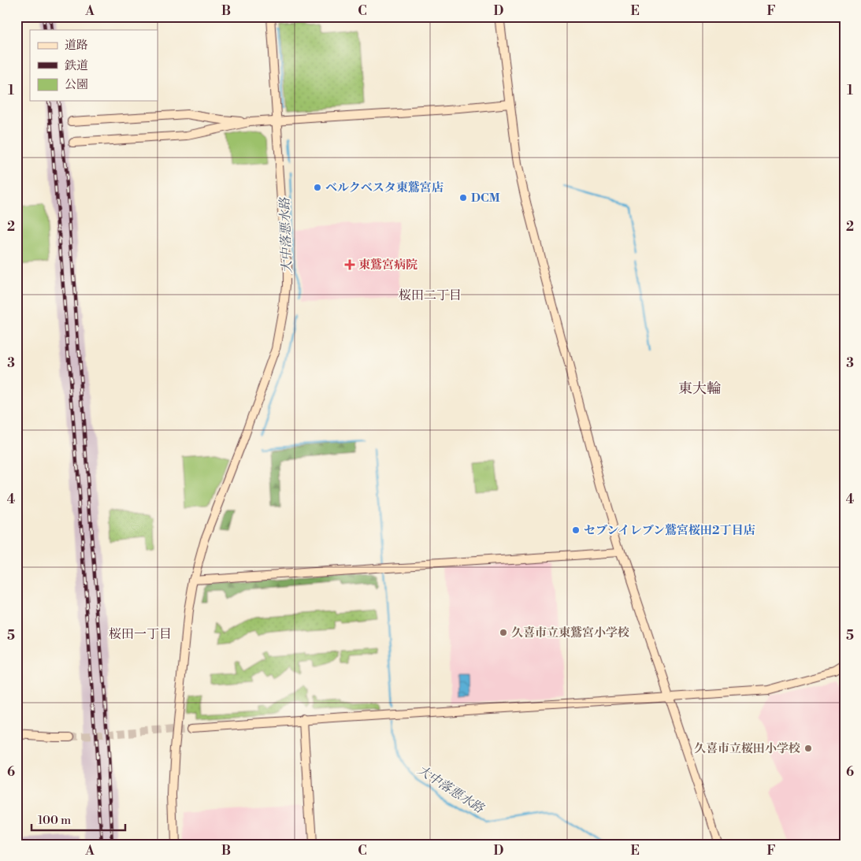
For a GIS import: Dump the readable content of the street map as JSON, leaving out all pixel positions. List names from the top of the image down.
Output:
{
  "districts": ["桜田二丁目", "東大輪", "桜田一丁目"],
  "water": ["大中落悪水路"],
  "places": {
    "other": [
      "ベルクベスタ東鷲宮店",
      "DCM",
      "セブンイレブン鷲宮桜田2丁目店",
      "久喜市立東鷲宮小学校",
      "久喜市立桜田小学校"
    ],
    "health": ["東鷲宮病院"]
  },
  "legend": ["道路", "鉄道", "公園"],
  "scale_bar": "100 m",
  "grid": {
    "columns": [
      "A",
      "B",
      "C",
      "D",
      "E",
      "F"
    ],
    "rows": [
      "1",
      "2",
      "3",
      "4",
      "5",
      "6"
    ]
  }
}
